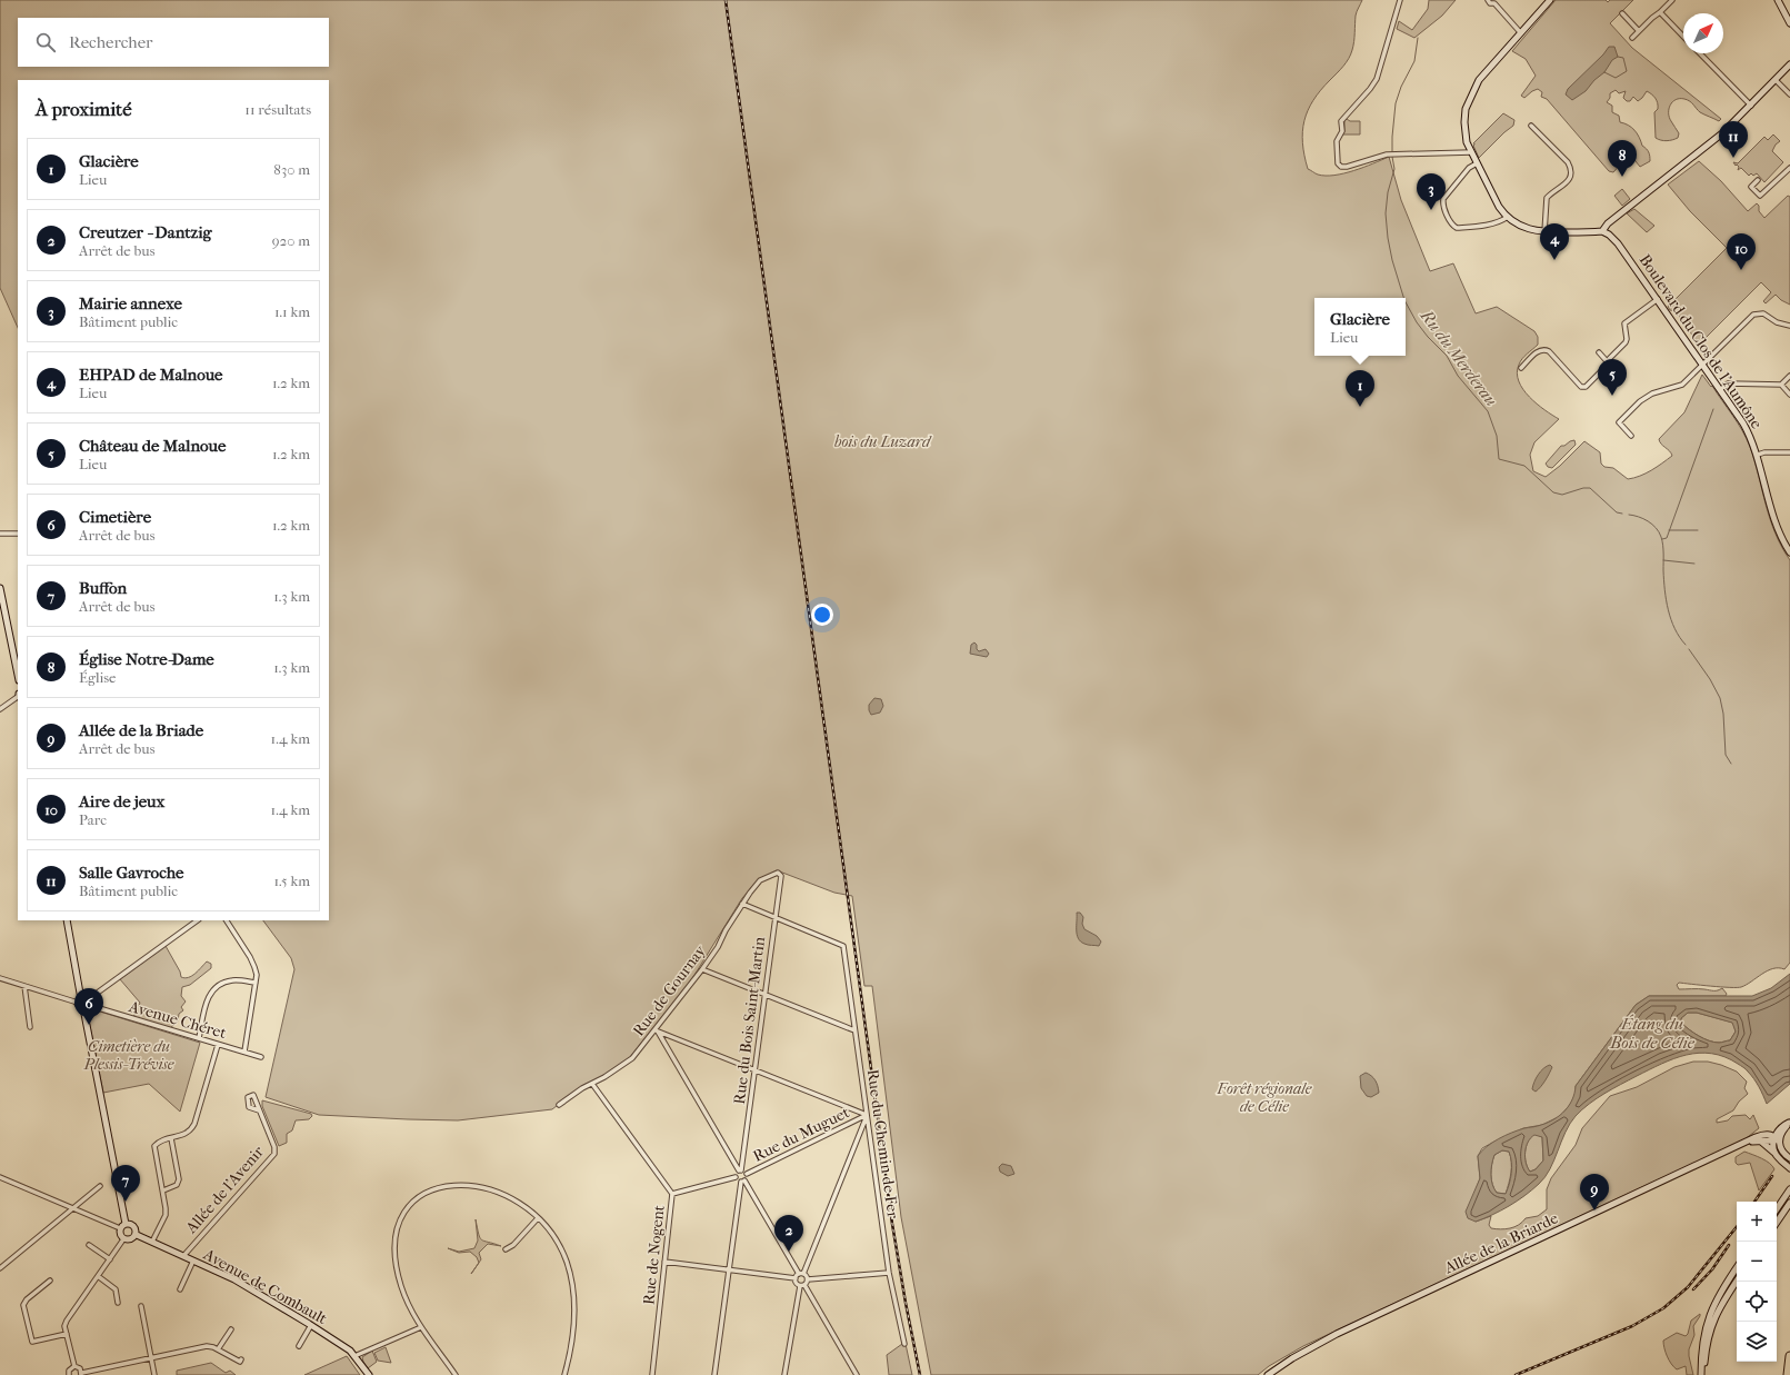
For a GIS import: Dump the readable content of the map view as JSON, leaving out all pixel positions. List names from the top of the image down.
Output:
{
  "streets": {
    "street": [
      "Boulevard du Clos de l'Aumône",
      "Rue de Gournay",
      "Avenue Chéret",
      "Rue du Bois Saint-Martin",
      "Rue du Muguet",
      "Rue du Chemin de Fer",
      "Allée de l'Avenir",
      "Allée de la Briarde",
      "Rue de Nogent",
      "Avenue de Combault"
    ]
  },
  "crossings": [
    ["Rue de Gournay", "Rue du Bois Saint-Martin"],
    ["Rue de Gournay", "Rue de Nogent"],
    ["Rue du Bois Saint-Martin", "Rue du Chemin de Fer"],
    ["Rue du Muguet", "Rue du Chemin de Fer"],
    ["Allée de l'Avenir", "Avenue de Combault"]
  ],
  "water": ["Ru du Merderau", "Étang du Bois de Célie"],
  "parks": ["bois du Luzard", "Cimetière du Plessis-Trévise", "Forêt régionale de Célie"],
  "north": "top right",
  "page": {
    "search": "Rechercher",
    "heading": ["À proximité", "11 résultats"],
    "pins": [
      "11",
      "8",
      "3",
      "4",
      "10",
      "5",
      "1",
      "6",
      "7",
      "9",
      "2"
    ],
    "list": [
      {
        "mark": "1",
        "name": "Glacière",
        "note": "Lieu",
        "value": "830 m"
      },
      {
        "mark": "2",
        "name": "Creutzer - Dantzig",
        "note": "Arrêt de bus",
        "value": "920 m"
      },
      {
        "mark": "3",
        "name": "Mairie annexe",
        "note": "Bâtiment public",
        "value": "1.1 km"
      },
      {
        "mark": "4",
        "name": "EHPAD de Malnoue",
        "note": "Lieu",
        "value": "1.2 km"
      },
      {
        "mark": "5",
        "name": "Château de Malnoue",
        "note": "Lieu",
        "value": "1.2 km"
      },
      {
        "mark": "6",
        "name": "Cimetière",
        "note": "Arrêt de bus",
        "value": "1.2 km"
      },
      {
        "mark": "7",
        "name": "Buffon",
        "note": "Arrêt de bus",
        "value": "1.3 km"
      },
      {
        "mark": "8",
        "name": "Église Notre-Dame",
        "note": "Église",
        "value": "1.3 km"
      },
      {
        "mark": "9",
        "name": "Allée de la Briade",
        "note": "Arrêt de bus",
        "value": "1.4 km"
      },
      {
        "mark": "10",
        "name": "Aire de jeux",
        "note": "Parc",
        "value": "1.4 km"
      },
      {
        "mark": "11",
        "name": "Salle Gavroche",
        "note": "Bâtiment public",
        "value": "1.5 km"
      }
    ],
    "popup": ["Glacière", "Lieu"],
    "map_buttons": ["+", "−"]
  }
}
